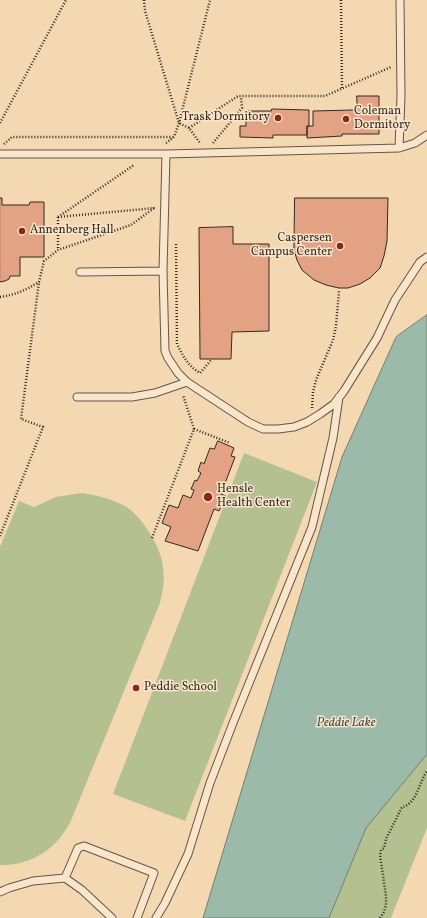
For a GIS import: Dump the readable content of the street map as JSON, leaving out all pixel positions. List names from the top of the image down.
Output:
{
  "water": ["Peddie Lake"],
  "places": [
    "Trask Dormitory",
    "Coleman Dormitory",
    "Annenberg Hall",
    "Caspersen Campus Center",
    "Hensle Health Center",
    "Peddie School"
  ]
}
